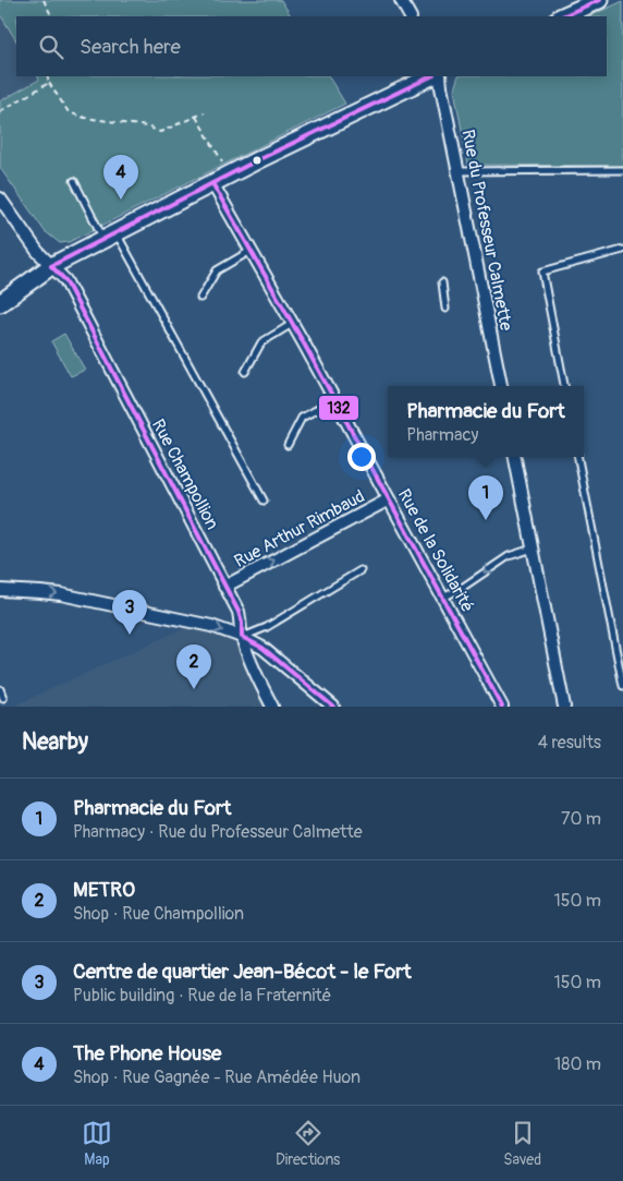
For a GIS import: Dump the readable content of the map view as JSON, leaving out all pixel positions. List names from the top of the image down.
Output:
{
  "streets": {
    "street": [
      "Rue du Professeur Calmette",
      "Rue Champollion",
      "Rue Arthur Rimbaud",
      "Rue de la Solidarité"
    ]
  },
  "crossings": [
    ["Rue Champollion", "Rue Arthur Rimbaud"],
    ["Rue Arthur Rimbaud", "Rue de la Solidarité"]
  ],
  "one_way": ["Rue Arthur Rimbaud"],
  "lines": ["transit line 132"],
  "page": {
    "search": "Search here",
    "pins": [
      "4",
      "1",
      "3",
      "2"
    ],
    "popup": ["Pharmacie du Fort", "Pharmacy"],
    "heading": ["Nearby", "4 results"],
    "list": [
      {
        "mark": "1",
        "name": "Pharmacie du Fort",
        "note": "Pharmacy · Rue du Professeur Calmette",
        "value": "70 m"
      },
      {
        "mark": "2",
        "name": "METRO",
        "note": "Shop · Rue Champollion",
        "value": "150 m"
      },
      {
        "mark": "3",
        "name": "Centre de quartier Jean-Bécot - le Fort",
        "note": "Public building · Rue de la Fraternité",
        "value": "150 m"
      },
      {
        "mark": "4",
        "name": "The Phone House",
        "note": "Shop · Rue Gagnée - Rue Amédée Huon",
        "value": "180 m"
      }
    ],
    "nav": ["Map", "Directions", "Saved"]
  }
}
